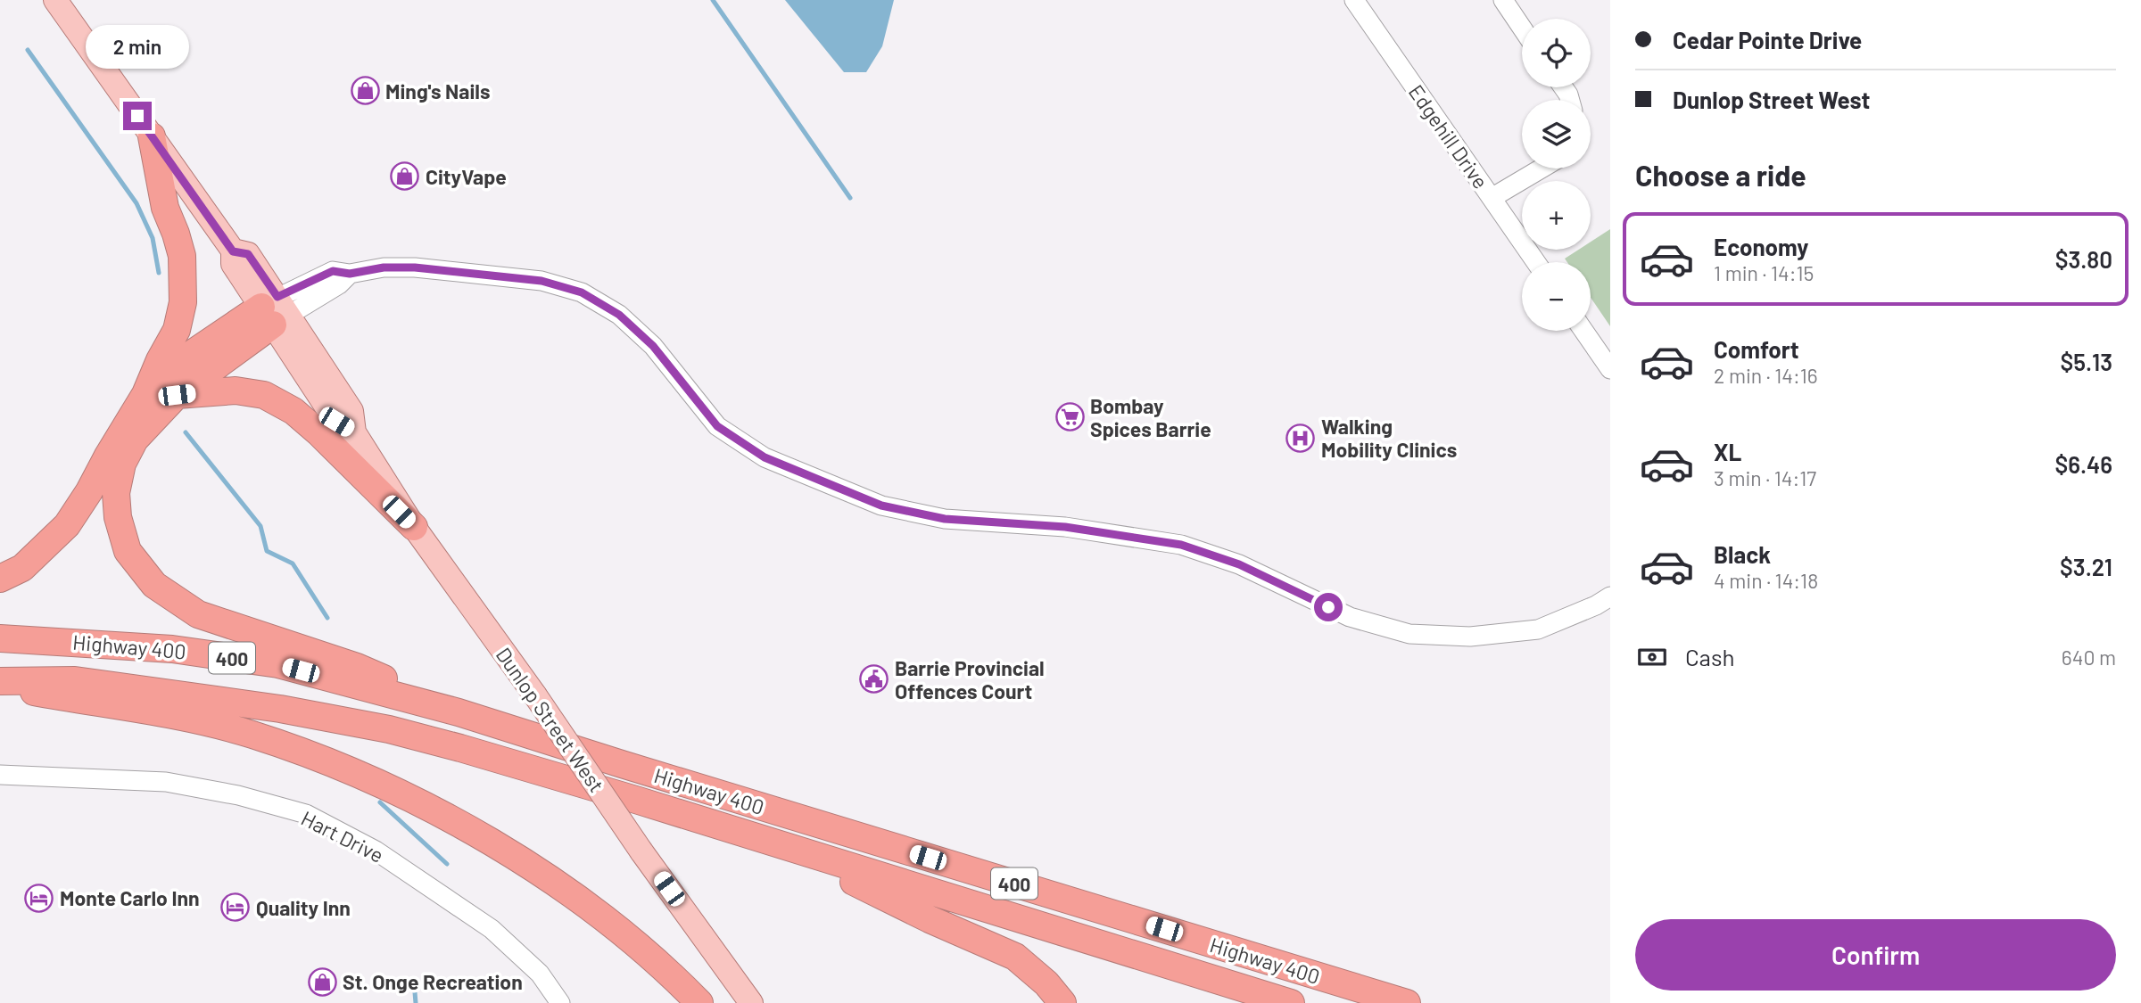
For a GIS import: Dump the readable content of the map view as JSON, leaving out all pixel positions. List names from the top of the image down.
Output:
{
  "streets": {
    "highway": ["Highway 400", "400"],
    "main road": ["Dunlop Street West"],
    "street": ["Edgehill Drive", "Hart Drive"]
  },
  "places": {
    "shop": ["Ming's Nails", "CityVape", "St. Onge Recreation"],
    "supermarket": ["Bombay Spices Barrie"],
    "hospital": ["Walking Mobility Clinics"],
    "public building": ["Barrie Provincial Offences Court"],
    "hotel": ["Monte Carlo Inn", "Quality Inn"]
  },
  "page": {
    "banner": ["Cedar Pointe Drive", "Dunlop Street West"],
    "map_buttons": ["+", "−"],
    "bubble": "2 min",
    "heading": "Choose a ride",
    "list": [
      {
        "name": "Economy",
        "note": "1 min · 14:15",
        "value": "$3.80"
      },
      {
        "name": "Comfort",
        "note": "2 min · 14:16",
        "value": "$5.13"
      },
      {
        "name": "XL",
        "note": "3 min · 14:17",
        "value": "$6.46"
      },
      {
        "name": "Black",
        "note": "4 min · 14:18",
        "value": "$3.21"
      }
    ],
    "pay": ["Cash", "640 m"],
    "buttons": "Confirm"
  }
}
